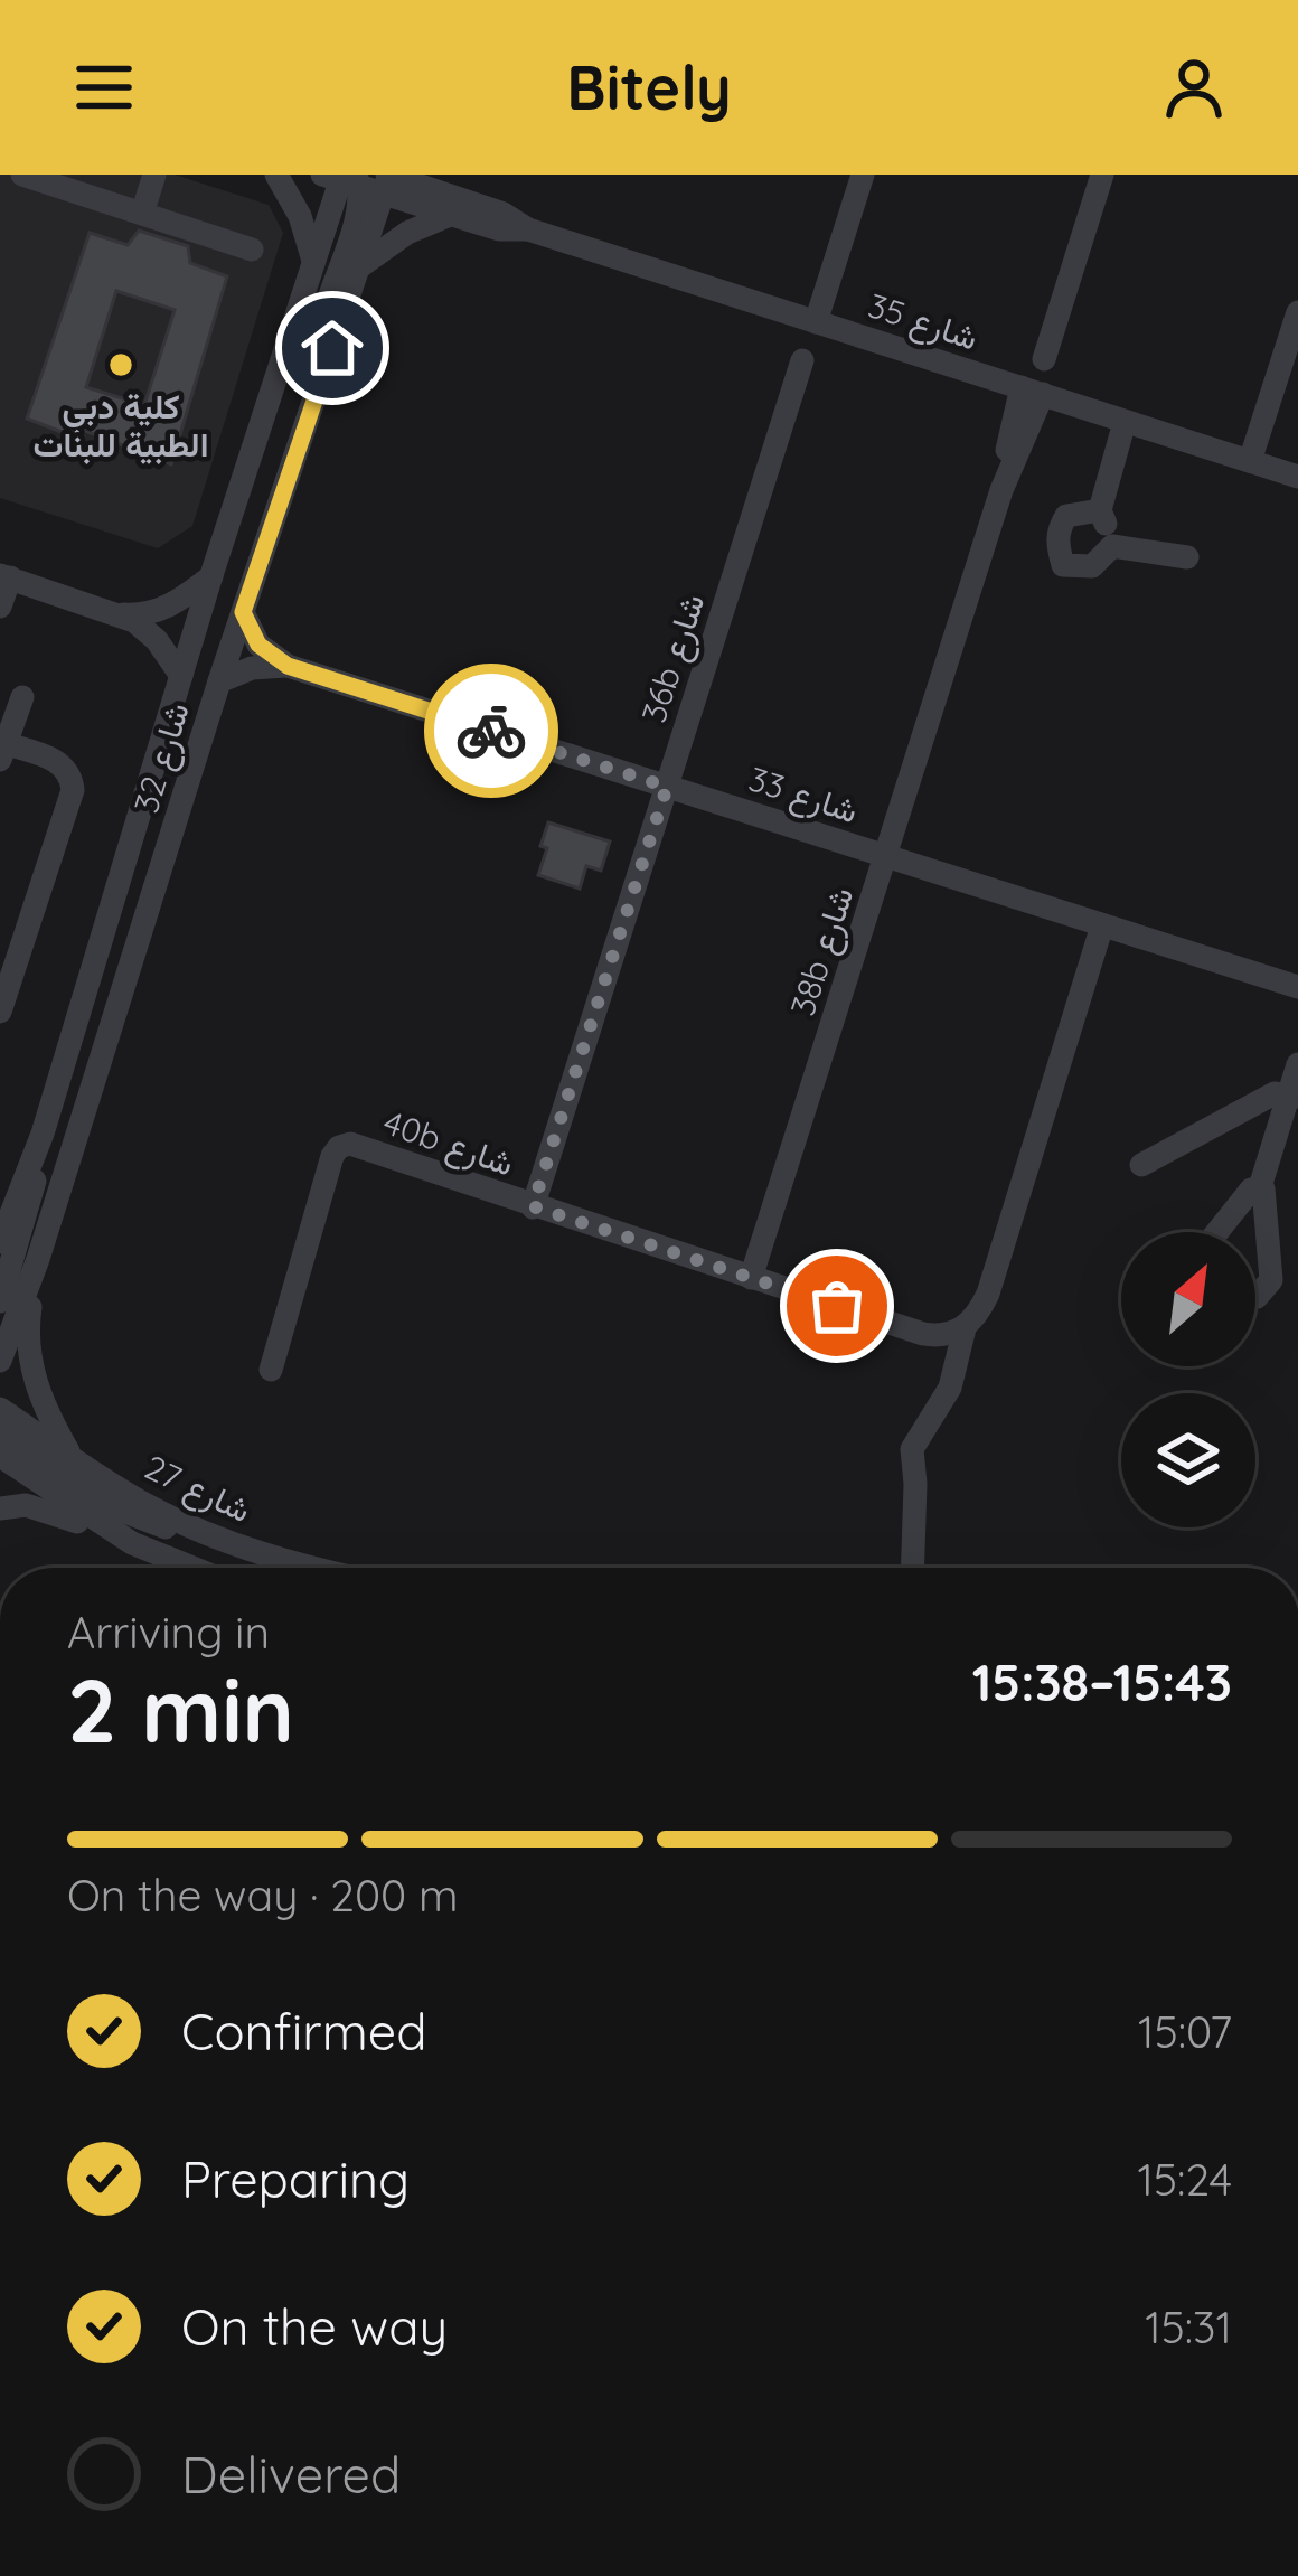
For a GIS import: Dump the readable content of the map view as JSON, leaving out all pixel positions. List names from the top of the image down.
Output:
{
  "streets": {
    "street": [
      "شارع 35",
      "36b شارع",
      "شارع 32",
      "شارع 33",
      "38b شارع",
      "40b شارع",
      "شارع 27"
    ]
  },
  "crossings": [
    ["شارع 35", "شارع 32"],
    ["شارع 35", "38b شارع"],
    ["36b شارع", "شارع 33"],
    ["36b شارع", "40b شارع"],
    ["شارع 33", "38b شارع"],
    ["38b شارع", "40b شارع"]
  ],
  "places": ["كلية دبي الطبية للبنات"],
  "north": "top right",
  "page": {
    "header": "Bitely",
    "heading": ["2 min", "Arriving in", "15:38–15:43"],
    "bar": "On the way · 200 m",
    "list": [
      ["Confirmed", "15:07"],
      ["Preparing", "15:24"],
      ["On the way", "15:31"],
      "Delivered"
    ]
  }
}
